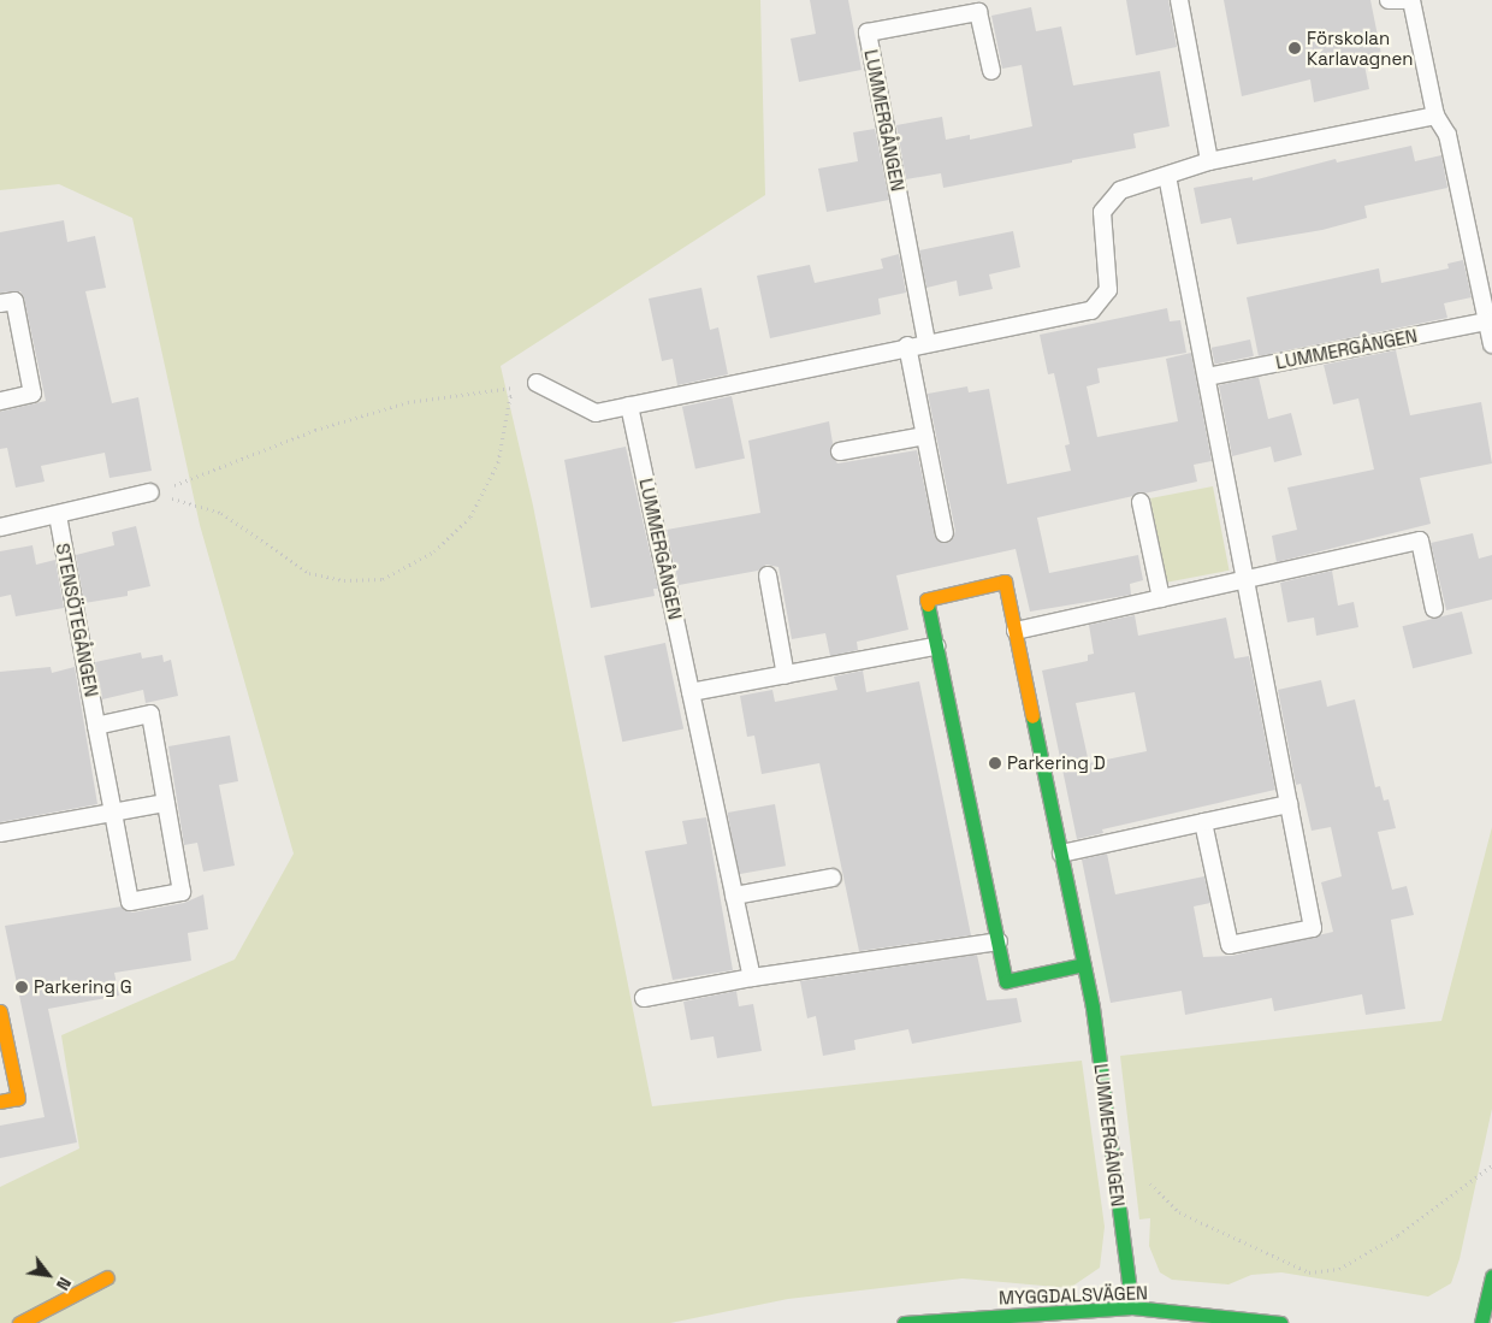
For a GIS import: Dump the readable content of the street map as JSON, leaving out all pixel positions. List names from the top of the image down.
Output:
{
  "streets": {
    "street": ["LUMMERGÅNGEN", "MYGGDALSVÄGEN"],
    "lane": ["STENSÖTEGÅNGEN"]
  },
  "crossings": [
    ["LUMMERGÅNGEN", "MYGGDALSVÄGEN"]
  ],
  "places": ["Förskolan Karlavagnen", "Parkering D", "Parkering G"],
  "north": "bottom right"
}
